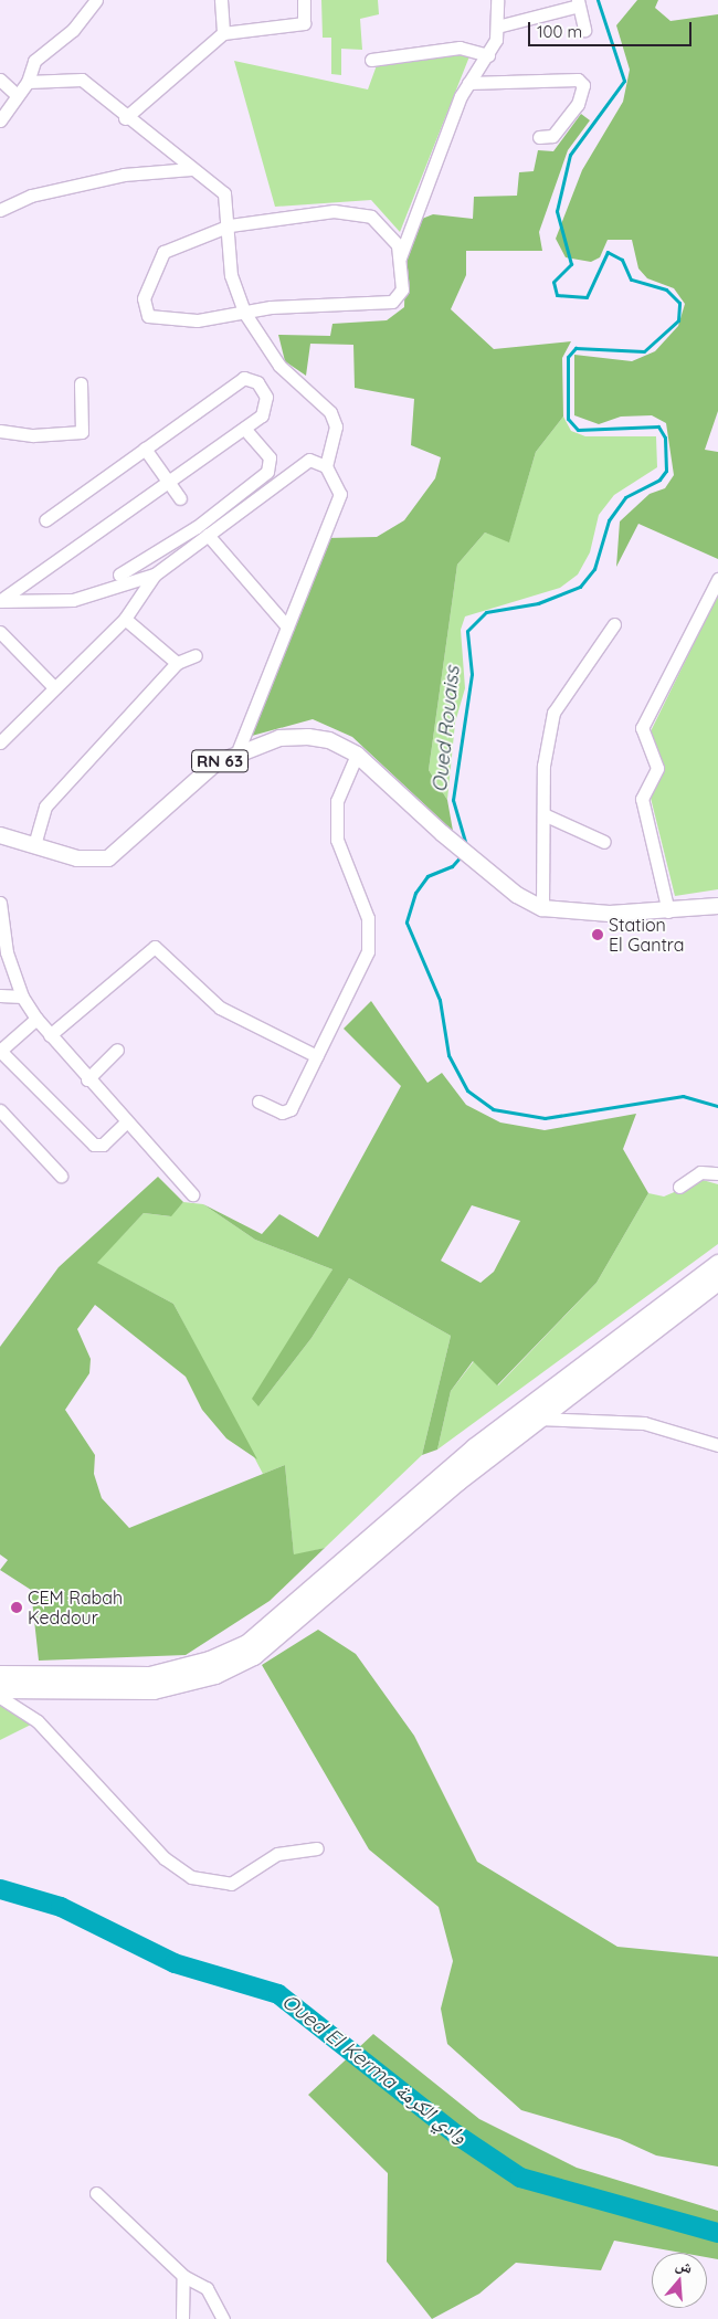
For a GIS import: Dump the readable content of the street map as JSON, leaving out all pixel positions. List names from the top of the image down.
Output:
{
  "streets": {
    "main road": ["RN 63"]
  },
  "water": ["Oued Rouaiss", "Oued El Kerma وادي الكرمة"],
  "places": ["Station El Gantra", "CEM Rabah Keddour"],
  "scale_bar": "100 m",
  "north": "top"
}
